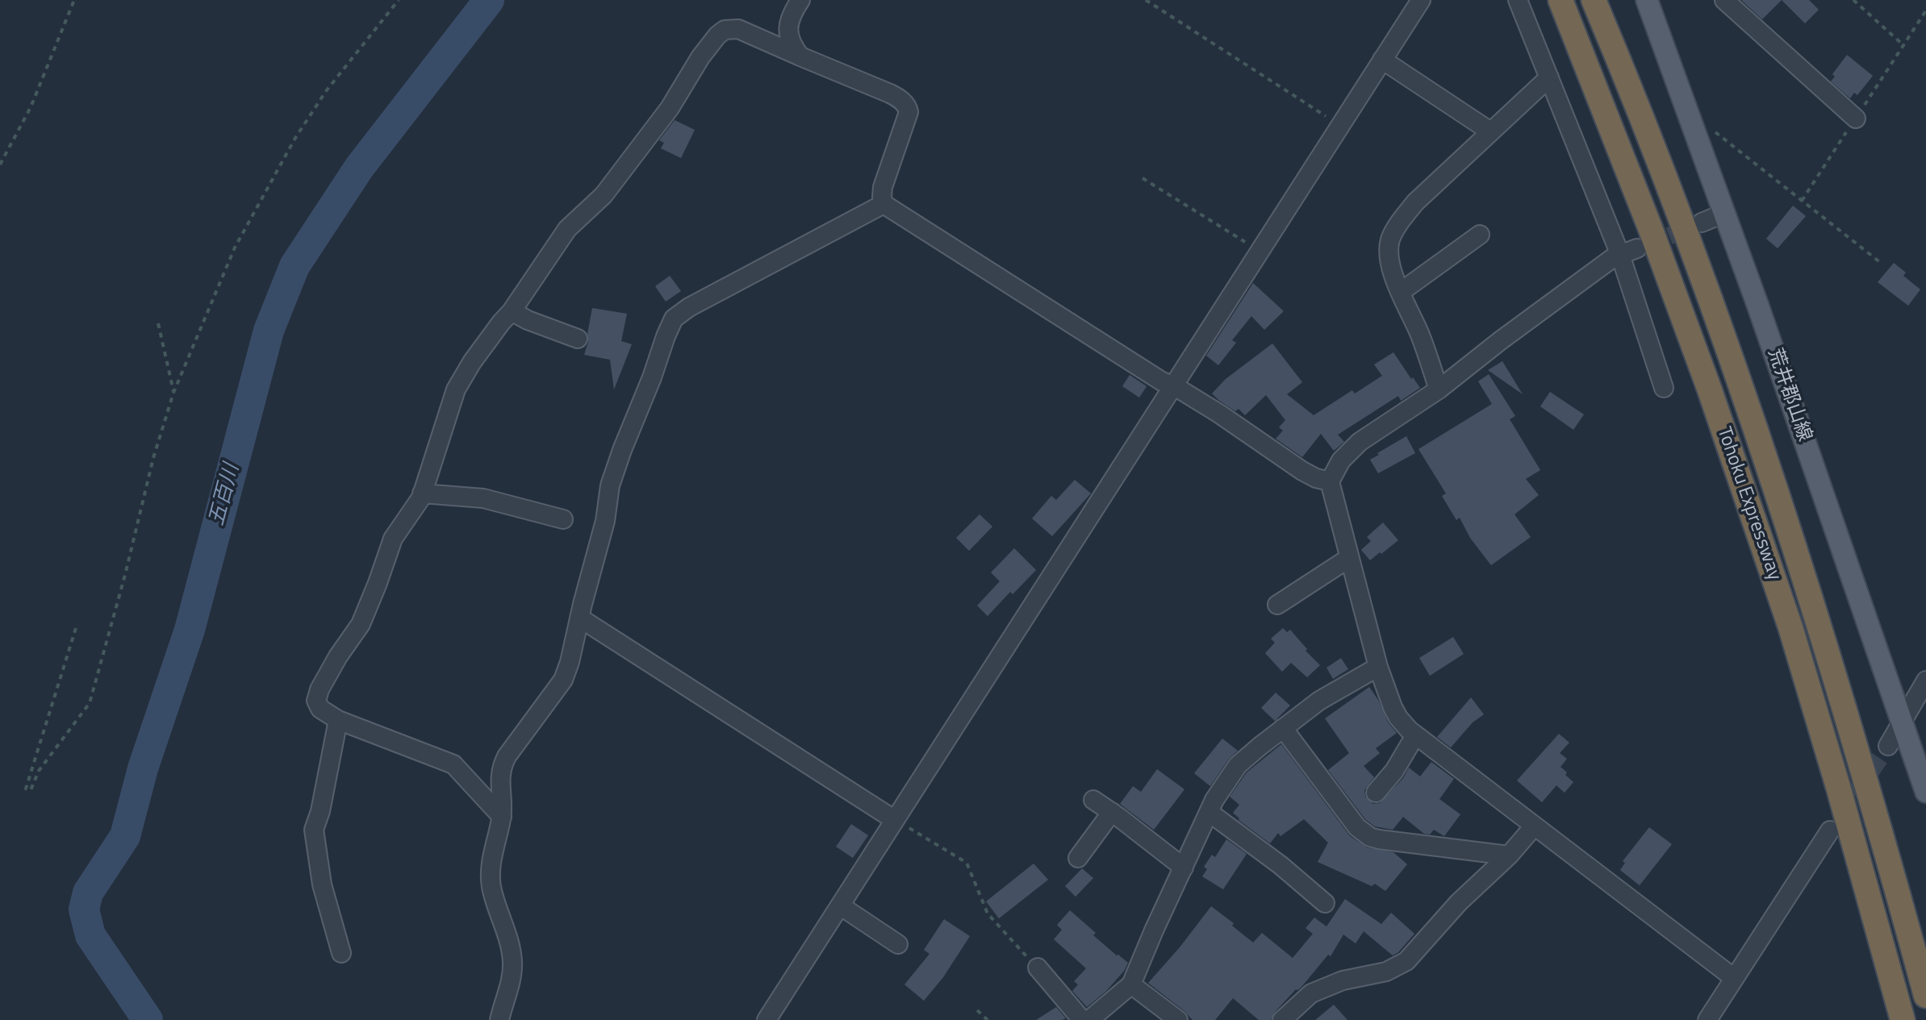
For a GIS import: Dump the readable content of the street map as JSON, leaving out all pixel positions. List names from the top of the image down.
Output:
{
  "streets": {
    "highway": ["Tohoku Expressway"],
    "main road": ["荒井郡山線"]
  },
  "water": ["五百川"]
}
